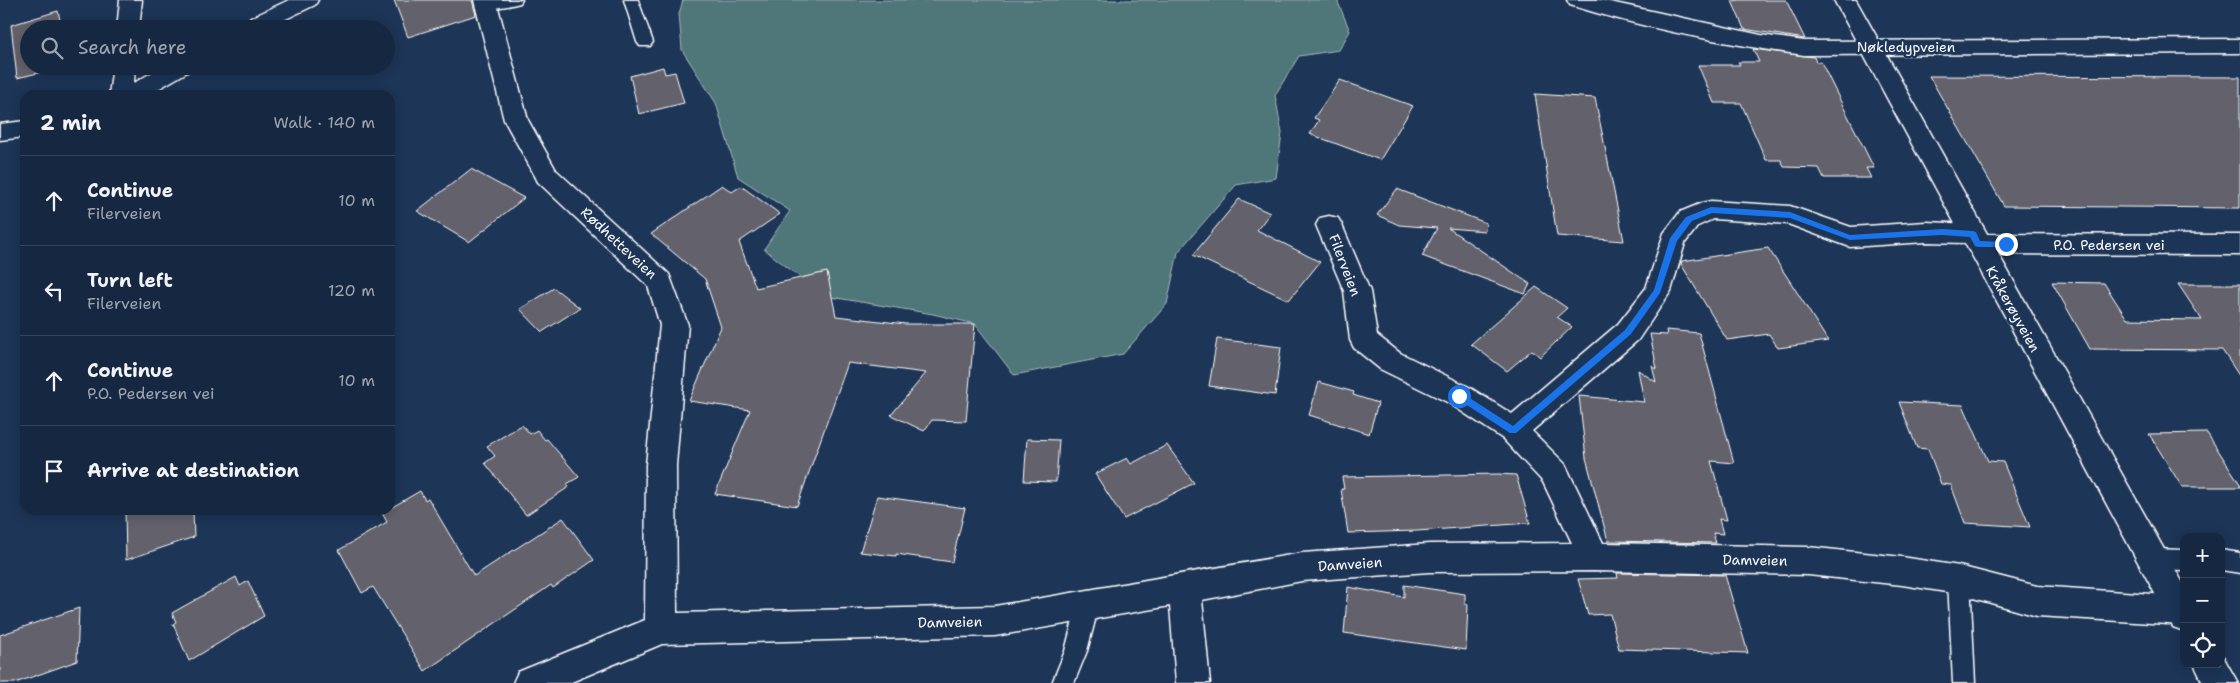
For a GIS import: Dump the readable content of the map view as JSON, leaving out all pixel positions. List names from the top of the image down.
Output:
{
  "streets": {
    "street": [
      "Nøkledypveien",
      "Rødhetteveien",
      "P.O. Pedersen vei",
      "Filerveien",
      "Kråkerøyveien",
      "Damveien"
    ]
  },
  "crossings": [
    ["Nøkledypveien", "Kråkerøyveien"],
    ["Rødhetteveien", "Damveien"],
    ["P.O. Pedersen vei", "Kråkerøyveien"],
    ["Filerveien", "Damveien"]
  ],
  "page": {
    "search": "Search here",
    "heading": ["2 min", "Walk · 140 m"],
    "list": [
      ["Continue", "Filerveien", "10 m"],
      ["Turn left", "Filerveien", "120 m"],
      ["Continue", "P.O. Pedersen vei", "10 m"],
      "Arrive at destination"
    ],
    "map_buttons": ["+", "−"]
  }
}
